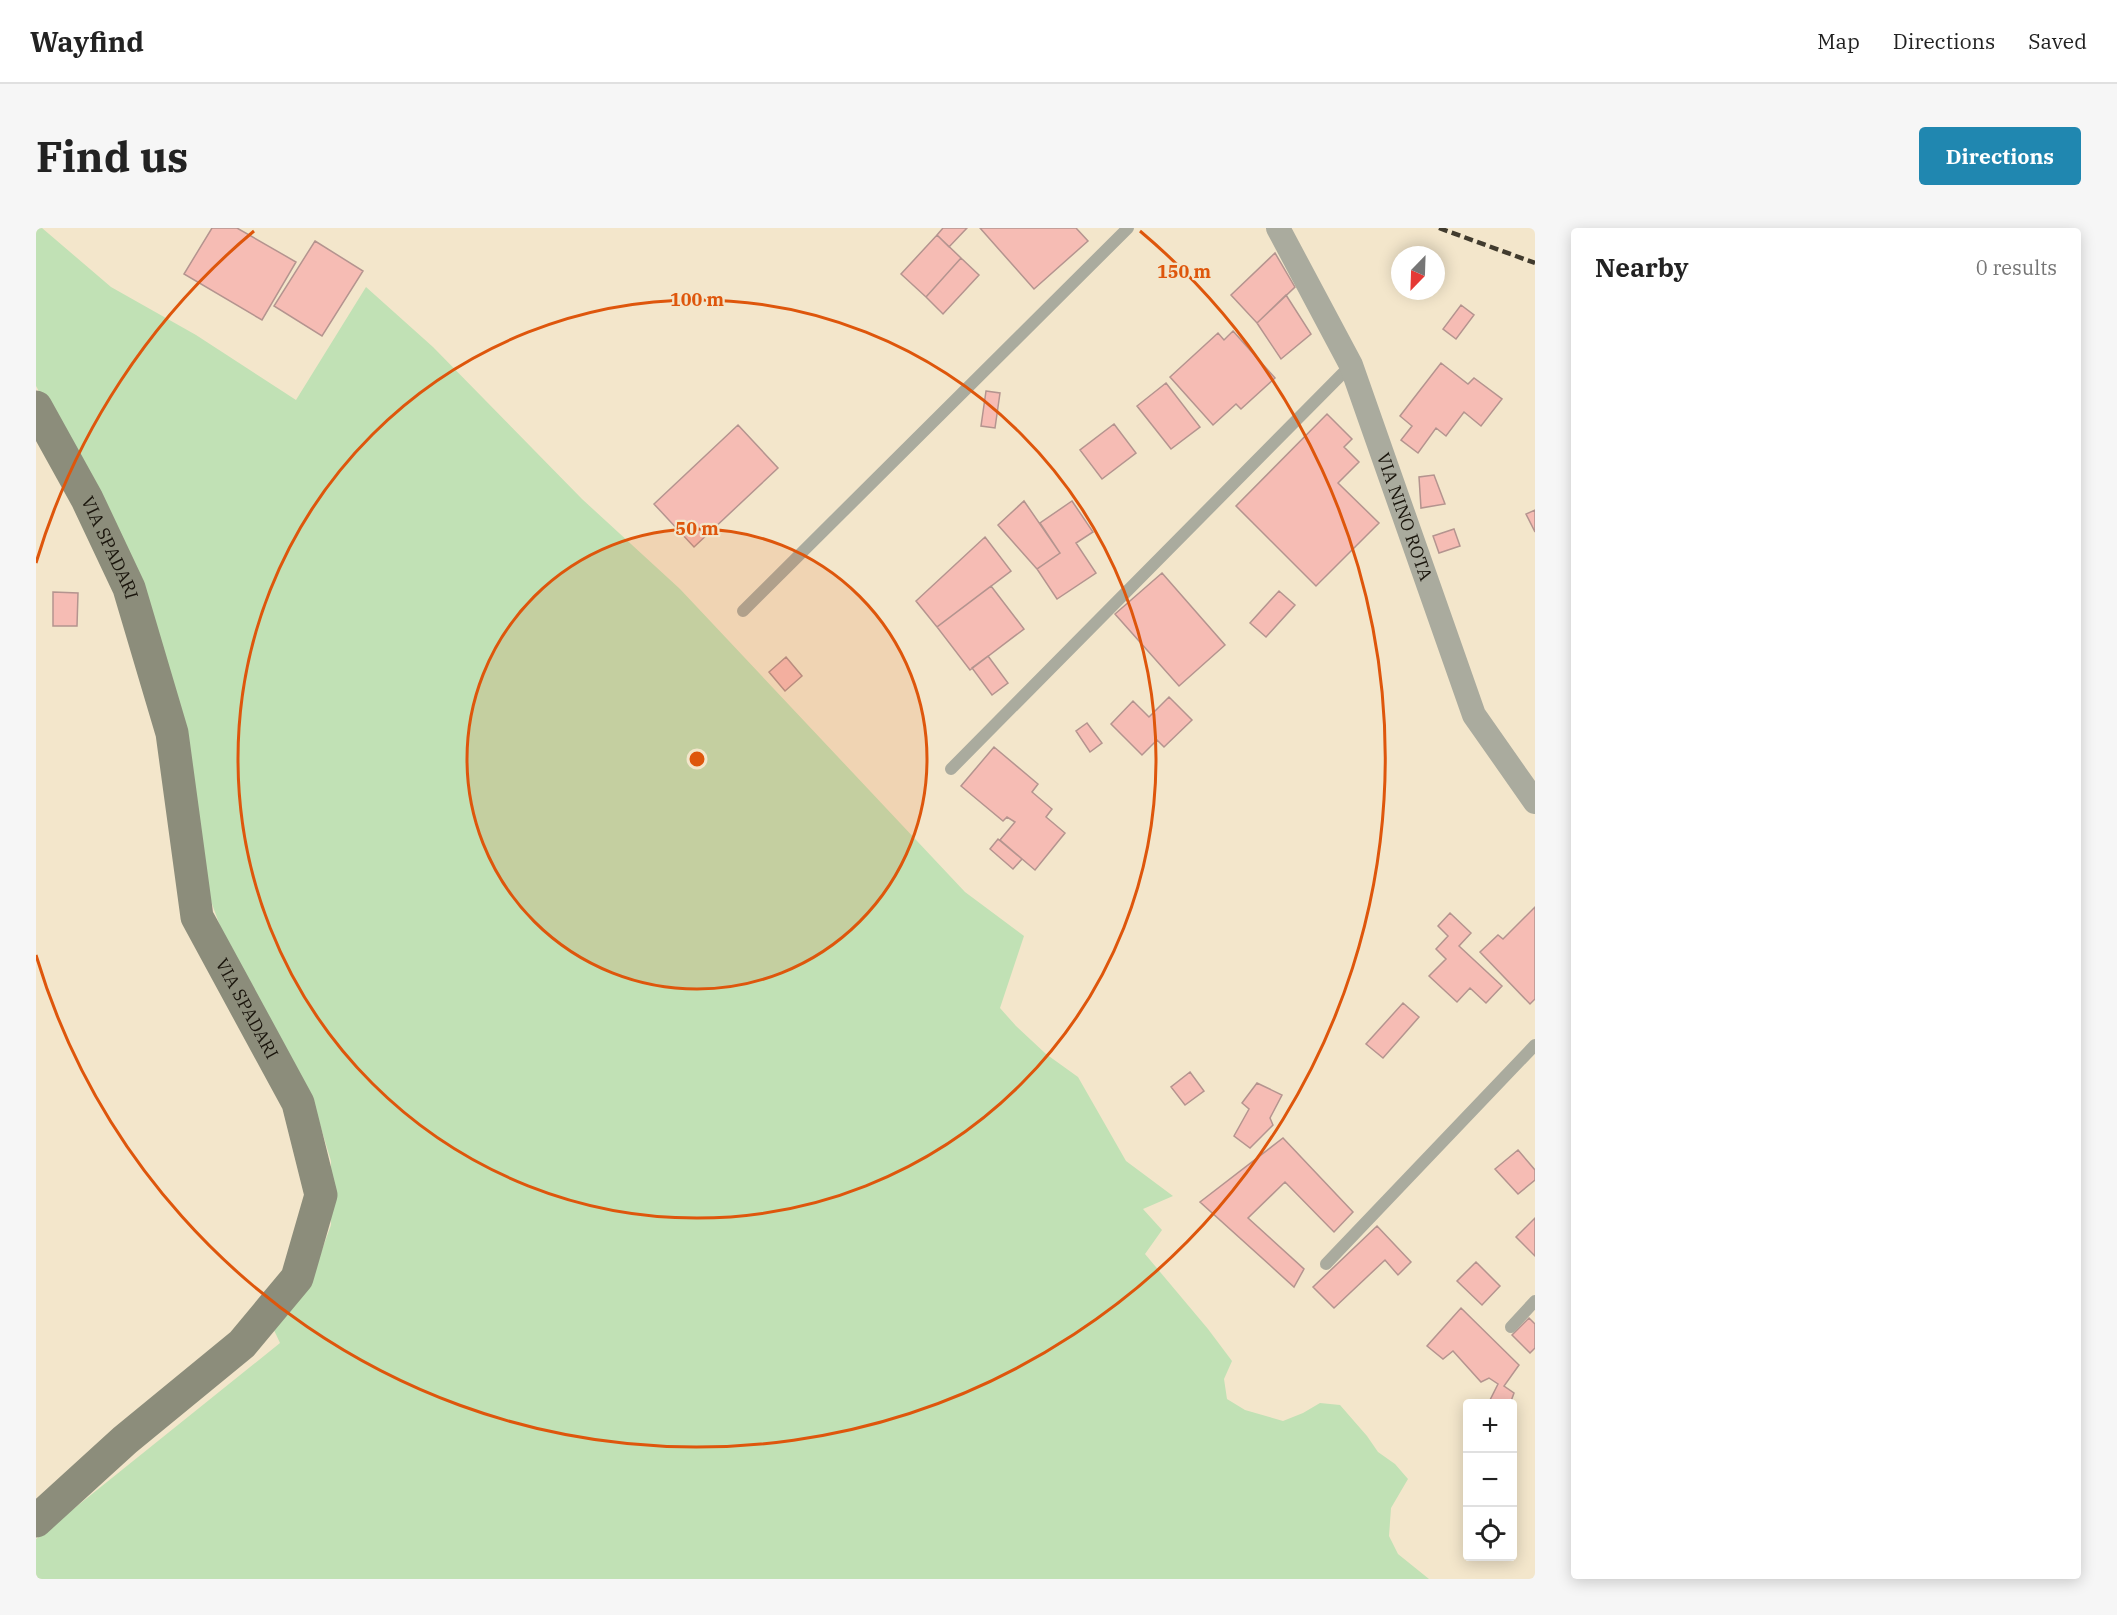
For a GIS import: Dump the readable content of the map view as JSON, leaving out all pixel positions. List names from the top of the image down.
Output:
{
  "streets": {
    "street": ["VIA NINO ROTA", "VIA SPADARI"]
  },
  "north": "bottom left",
  "page": {
    "header": "Wayfind",
    "nav": ["Map", "Directions", "Saved"],
    "buttons": "Directions",
    "title": "Find us",
    "heading": ["Nearby", "0 results"],
    "map_buttons": ["+", "−"]
  },
  "rings": ["150 m", "100 m", "50 m"]
}
